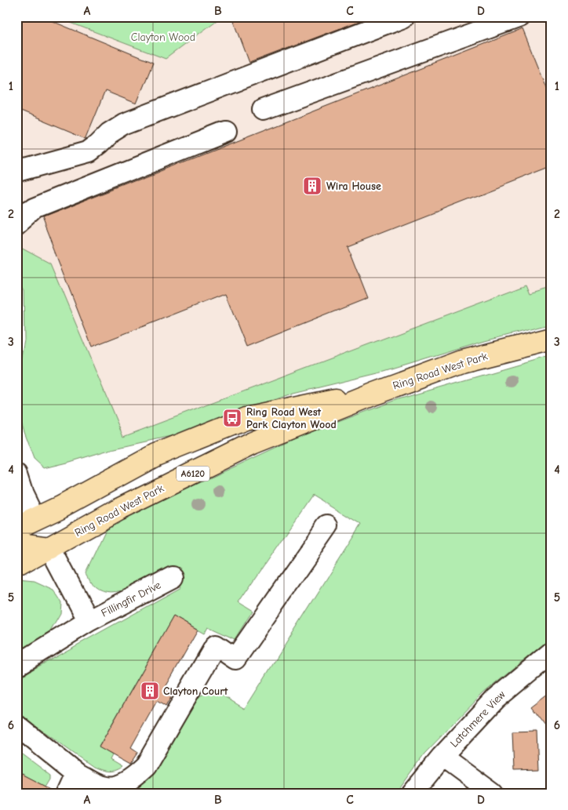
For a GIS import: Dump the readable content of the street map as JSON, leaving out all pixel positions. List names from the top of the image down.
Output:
{
  "streets": {
    "highway": ["Ring Road West Park", "A6120"],
    "street": ["Fillingfir Drive", "Latchmere View"]
  },
  "crossings": [
    ["Ring Road West Park", "A6120"],
    ["Ring Road West Park", "Fillingfir Drive"]
  ],
  "parks": ["Clayton Wood"],
  "places": {
    "building": ["Wira House", "Clayton Court"],
    "bus stop": ["Ring Road West Park Clayton Wood"]
  },
  "grid": {
    "columns": [
      "A",
      "B",
      "C",
      "D"
    ],
    "rows": [
      "1",
      "2",
      "3",
      "4",
      "5",
      "6"
    ]
  }
}
